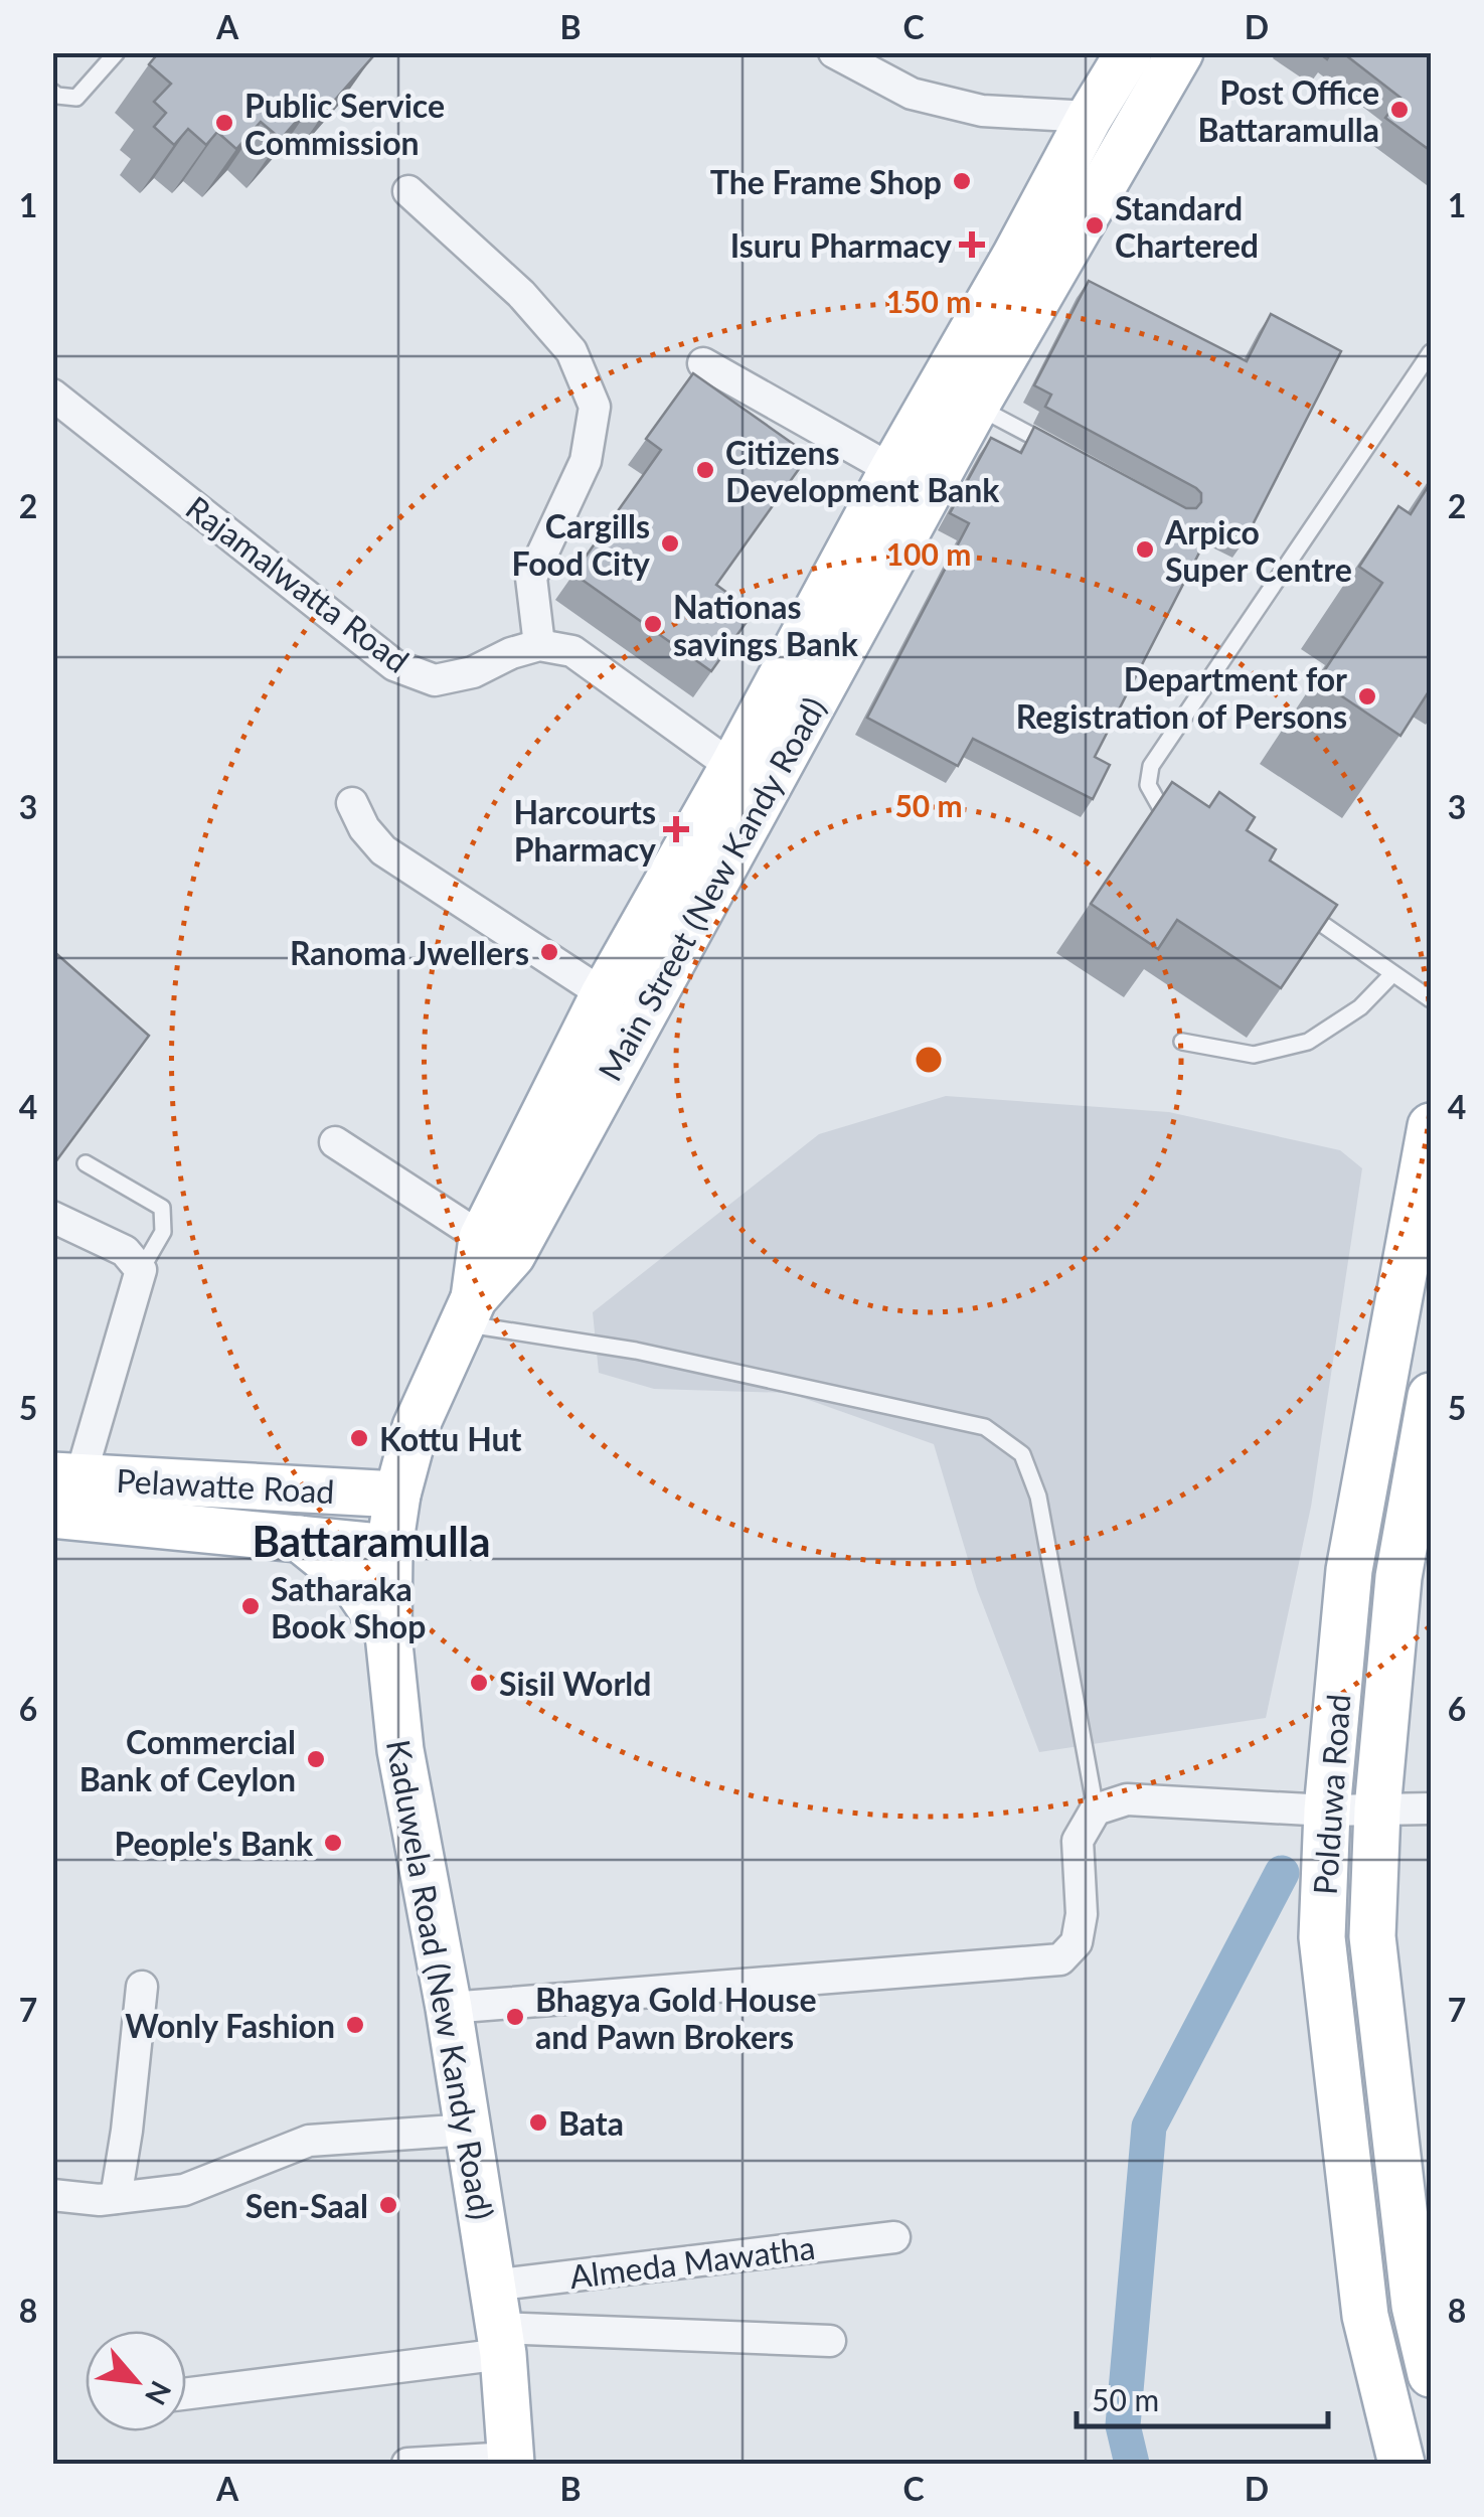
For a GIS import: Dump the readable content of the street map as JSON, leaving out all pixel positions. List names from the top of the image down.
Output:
{
  "streets": {
    "main road": [
      "Main Street (New Kandy Road)",
      "Pelawatte Road",
      "Polduwa Road",
      "Kaduwela Road (New Kandy Road)"
    ],
    "street": ["Rajamalwatta Road", "Almeda Mawatha"]
  },
  "crossings": [
    ["Main Street (New Kandy Road)", "Pelawatte Road"],
    ["Main Street (New Kandy Road)", "Kaduwela Road (New Kandy Road)"],
    ["Pelawatte Road", "Kaduwela Road (New Kandy Road)"],
    ["Kaduwela Road (New Kandy Road)", "Almeda Mawatha"]
  ],
  "districts": ["Battaramulla"],
  "places": {
    "other": [
      "Post Office Battaramulla",
      "Public Service Commission",
      "The Frame Shop",
      "Standard Chartered",
      "Citizens Development Bank",
      "Cargills Food City",
      "Arpico Super Centre",
      "Nationas savings Bank",
      "Department for Registration of Persons",
      "Ranoma Jwellers",
      "Kottu Hut",
      "Satharaka Book Shop",
      "Sisil World",
      "Commercial Bank of Ceylon",
      "People's Bank",
      "Bhagya Gold House and Pawn Brokers",
      "Wonly Fashion",
      "Bata",
      "Sen-Saal"
    ],
    "health": ["Isuru Pharmacy", "Harcourts Pharmacy"]
  },
  "scale_bar": "50 m",
  "north": "bottom right",
  "grid": {
    "columns": [
      "A",
      "B",
      "C",
      "D"
    ],
    "rows": [
      "1",
      "2",
      "3",
      "4",
      "5",
      "6",
      "7",
      "8"
    ]
  },
  "rings": ["150 m", "100 m", "50 m"]
}
